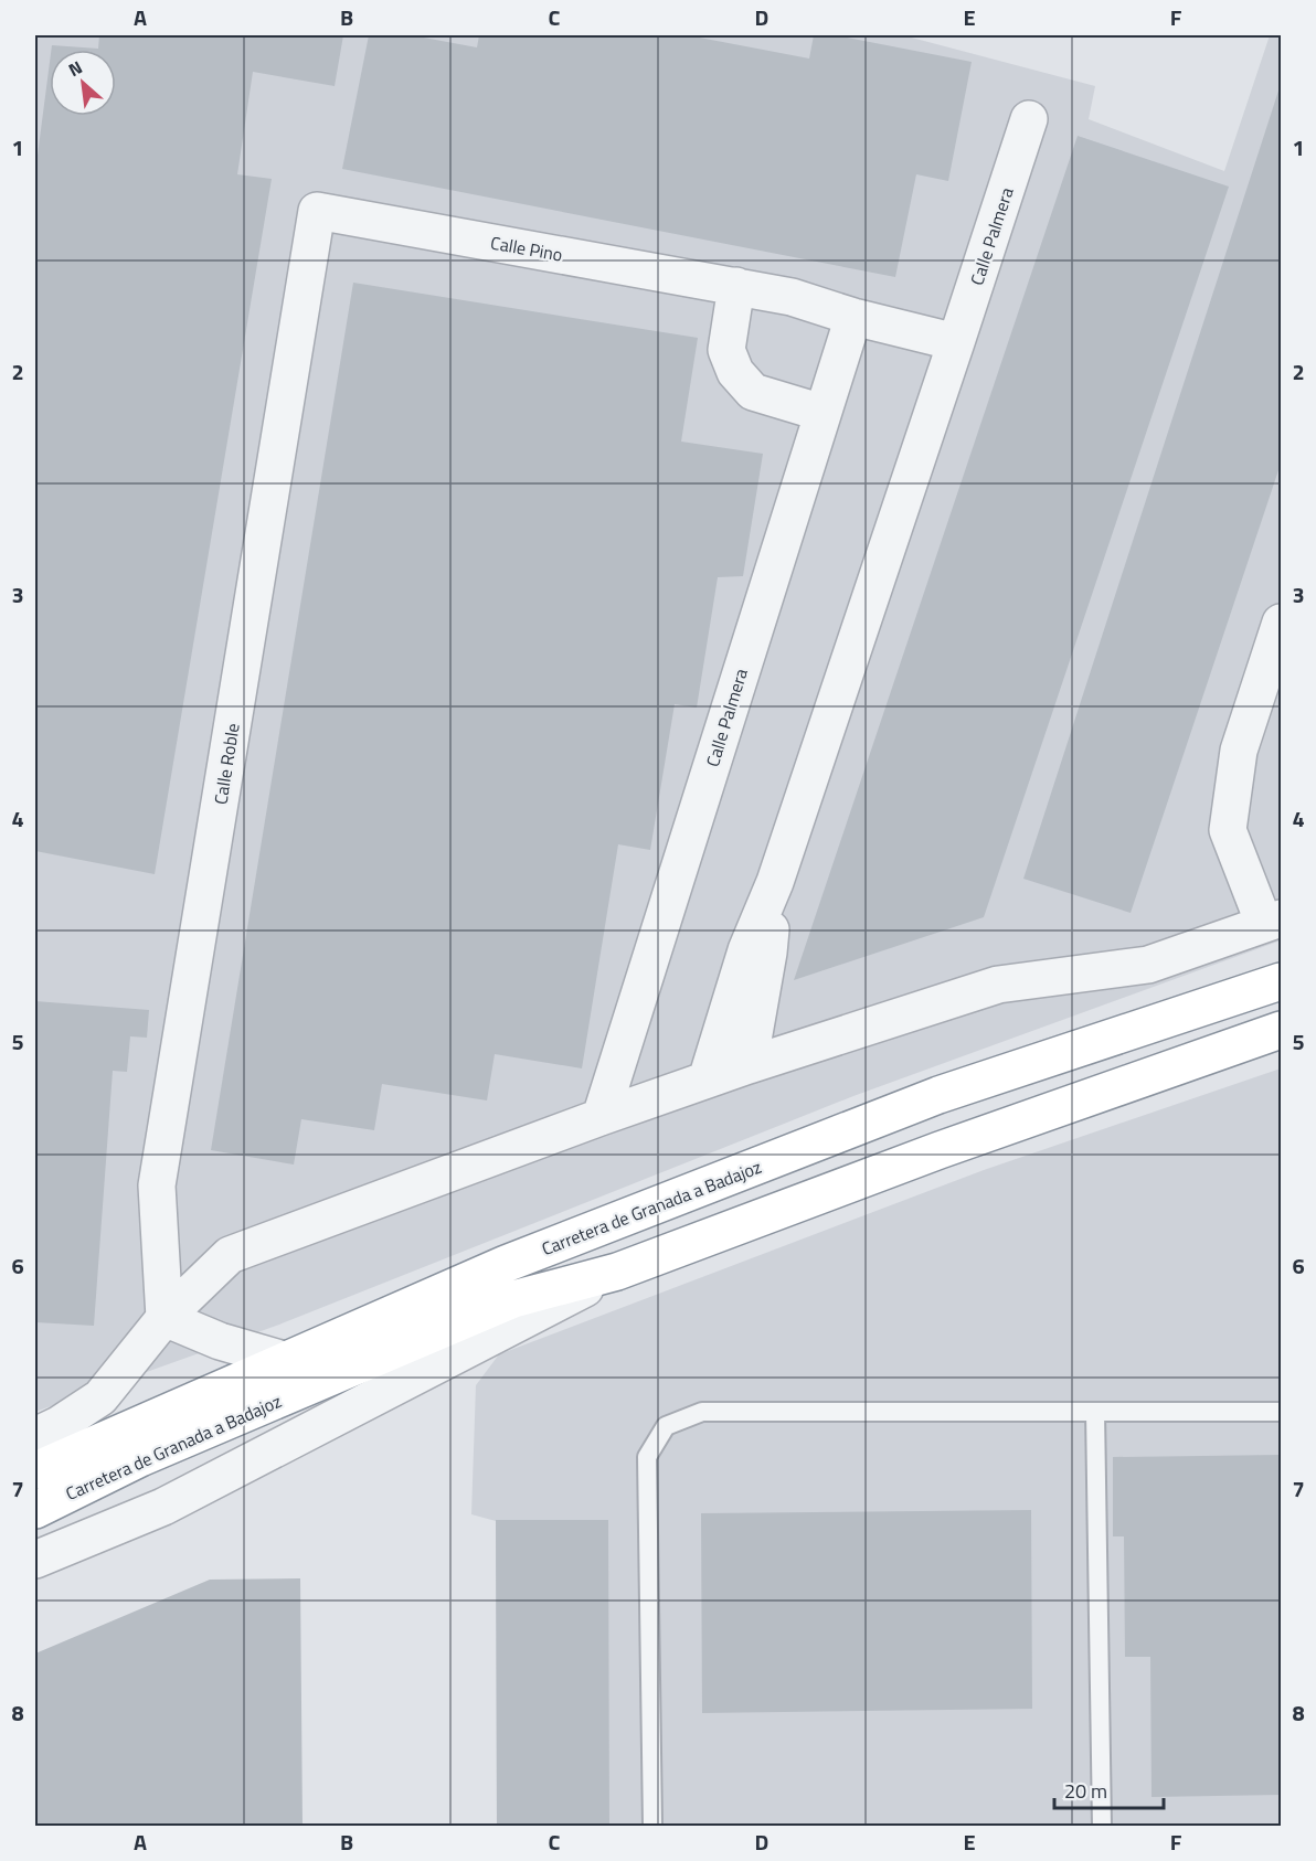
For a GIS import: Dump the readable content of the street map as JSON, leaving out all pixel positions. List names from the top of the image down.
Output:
{
  "streets": {
    "highway": ["Carretera de Granada a Badajoz"],
    "street": ["Calle Palmera", "Calle Pino", "Calle Roble"]
  },
  "crossings": [
    ["Calle Palmera", "Calle Pino"],
    ["Calle Pino", "Calle Roble"]
  ],
  "scale_bar": "20 m",
  "north": "top left",
  "grid": {
    "columns": [
      "A",
      "B",
      "C",
      "D",
      "E",
      "F"
    ],
    "rows": [
      "1",
      "2",
      "3",
      "4",
      "5",
      "6",
      "7",
      "8"
    ]
  }
}
